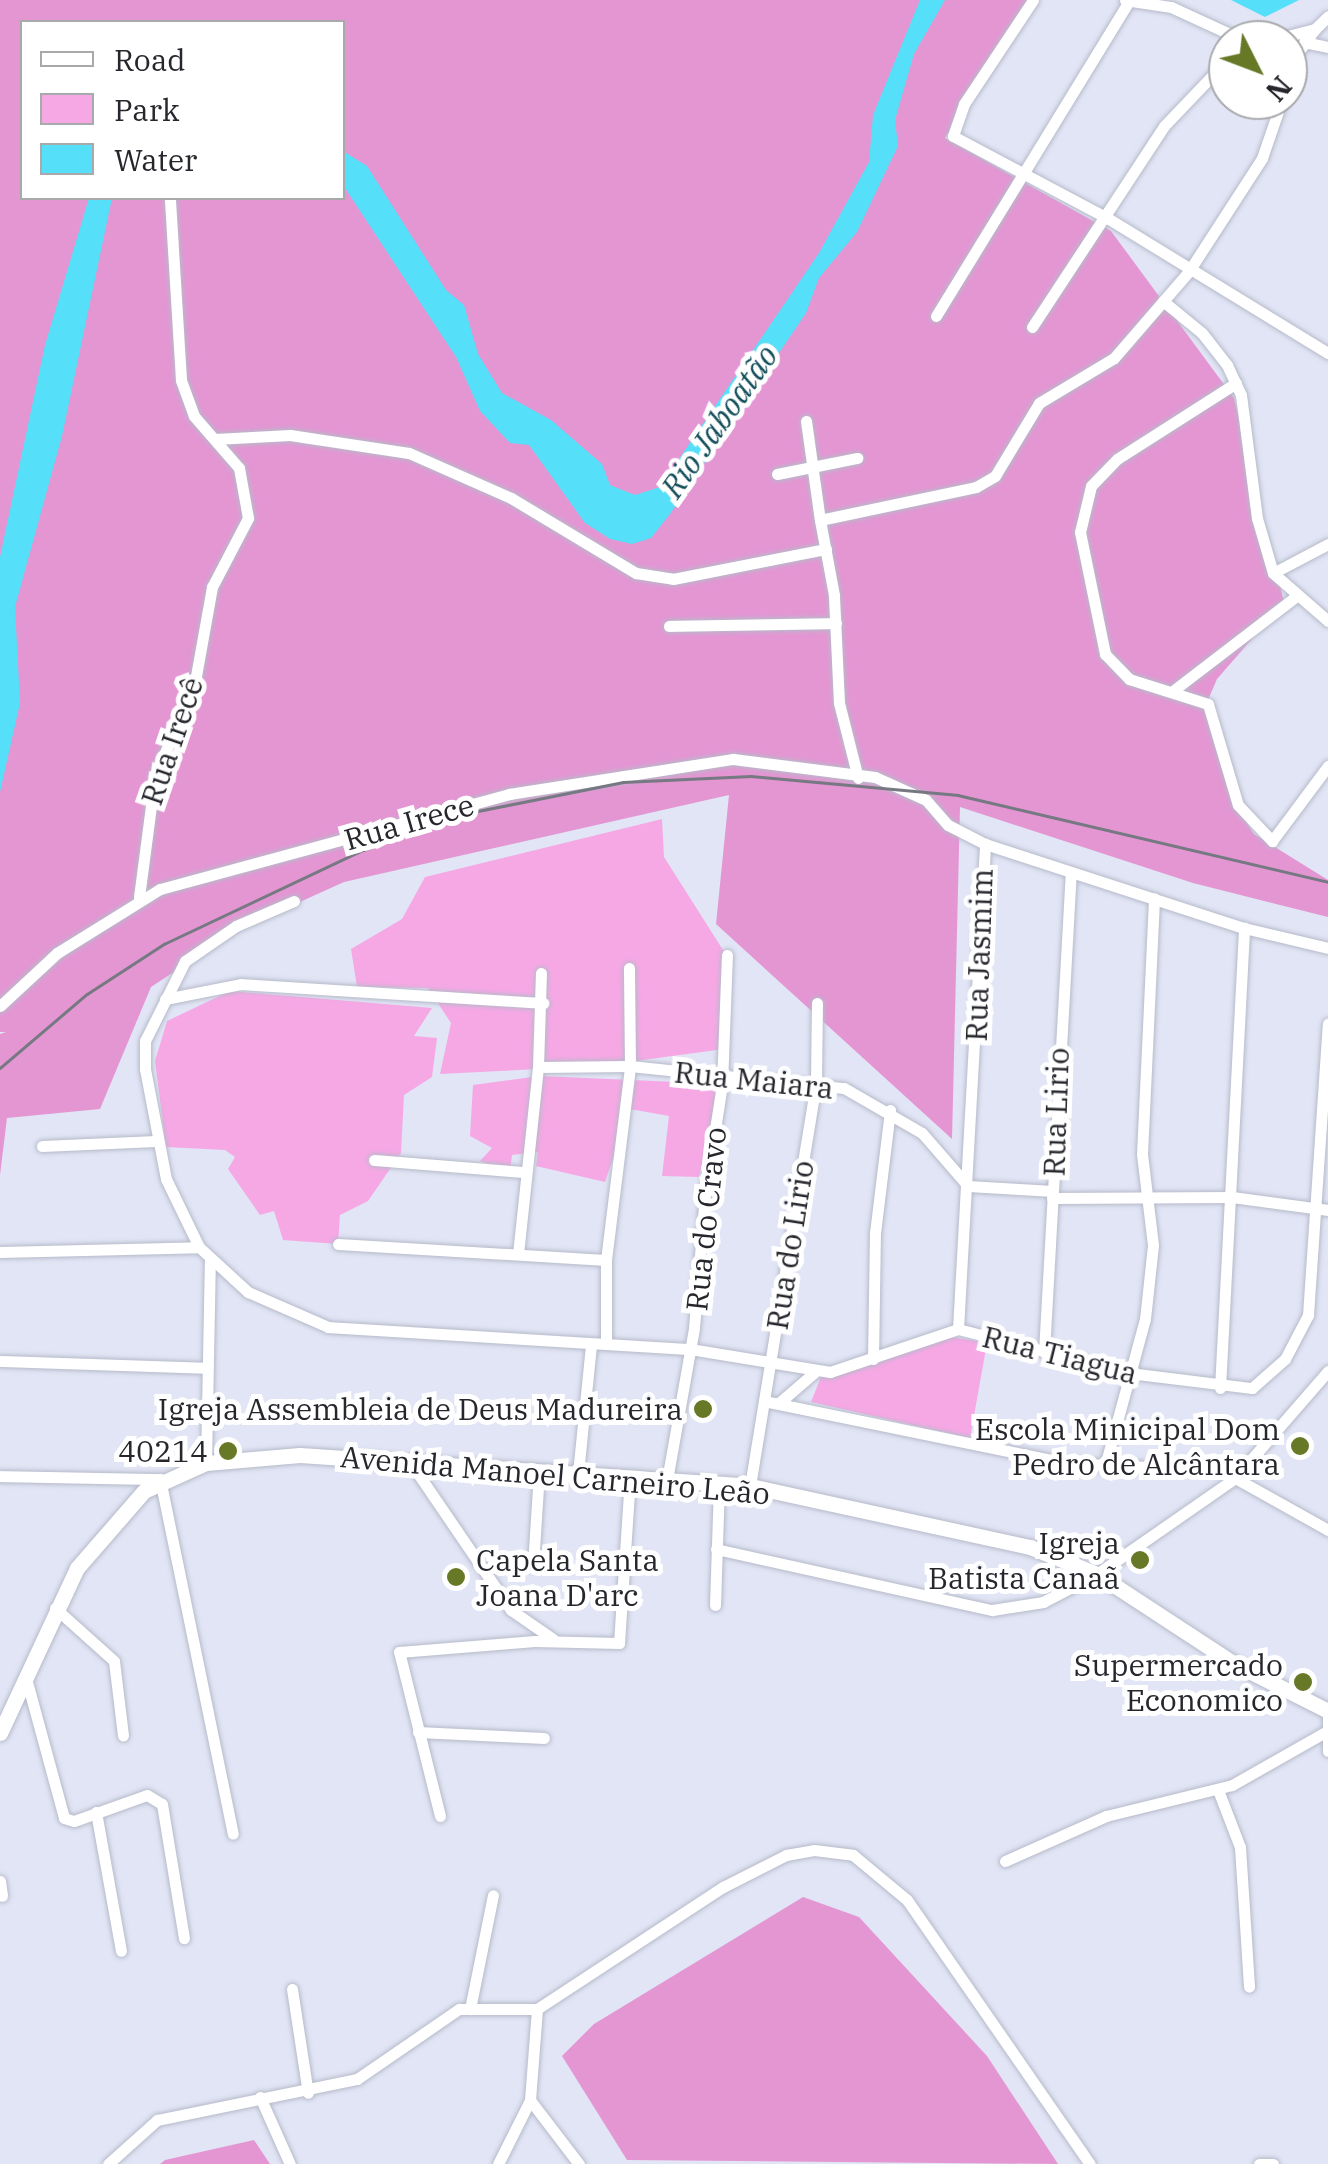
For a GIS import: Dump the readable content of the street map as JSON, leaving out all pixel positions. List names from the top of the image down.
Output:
{
  "streets": {
    "main road": ["Avenida Manoel Carneiro Leão"],
    "street": [
      "Rua Irecê",
      "Rua Irece",
      "Rua Jasmim",
      "Rua Maiara",
      "Rua Lirio",
      "Rua do Cravo",
      "Rua do Lirio",
      "Rua Tiagua"
    ]
  },
  "crossings": [
    ["Rua Irecê", "Rua Irece"],
    ["Rua Irece", "Rua Jasmim"],
    ["Rua Jasmim", "Rua Maiara"],
    ["Rua Jasmim", "Rua Lirio"],
    ["Rua Jasmim", "Rua Tiagua"],
    ["Rua Maiara", "Rua do Cravo"],
    ["Rua Maiara", "Rua do Lirio"],
    ["Rua Lirio", "Rua Tiagua"],
    ["Rua do Cravo", "Rua Tiagua"],
    ["Rua do Cravo", "Avenida Manoel Carneiro Leão"],
    ["Rua do Lirio", "Rua Tiagua"],
    ["Rua do Lirio", "Avenida Manoel Carneiro Leão"]
  ],
  "water": ["Rio Jaboatão"],
  "places": [
    "Igreja Assembleia de Deus Madureira",
    "Escola Minicipal Dom Pedro de Alcântara",
    "40214",
    "Igreja Batista Canaã",
    "Capela Santa Joana D'arc",
    "Supermercado Economico"
  ],
  "legend": ["Road", "Park", "Water"],
  "north": "bottom right"
}
